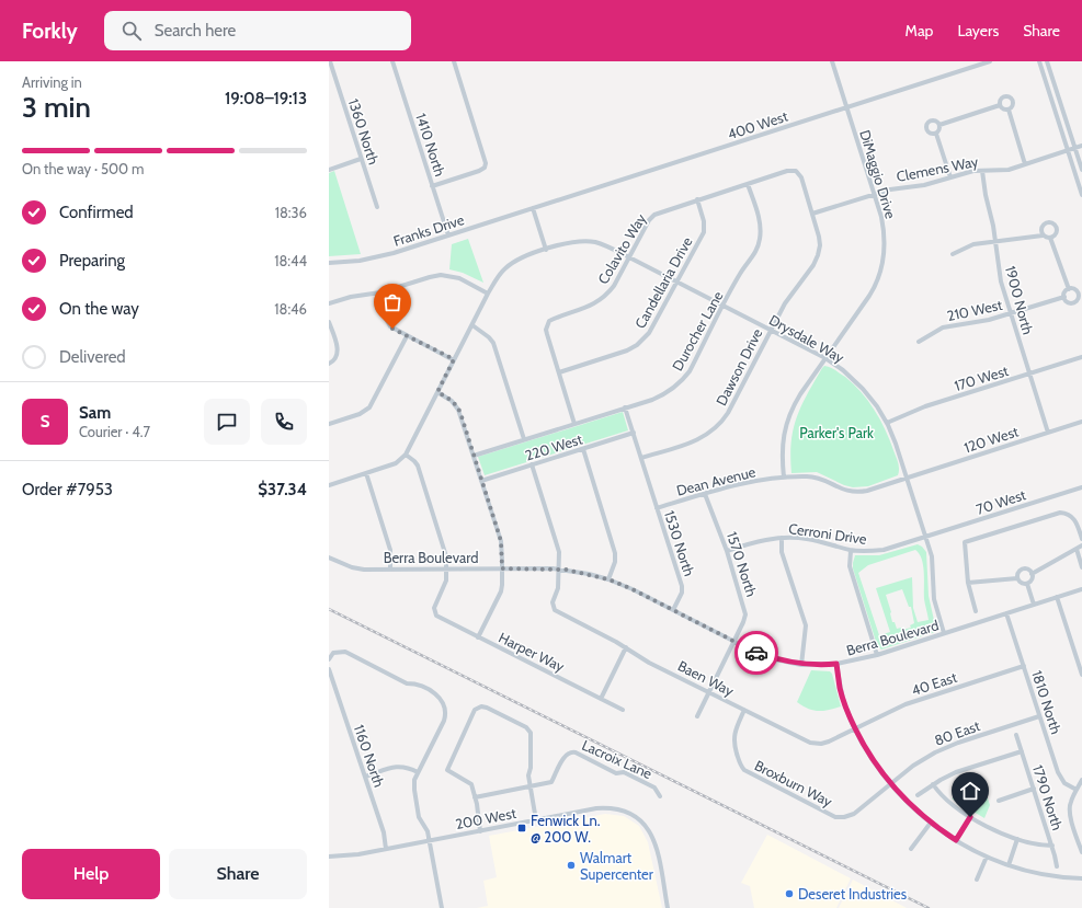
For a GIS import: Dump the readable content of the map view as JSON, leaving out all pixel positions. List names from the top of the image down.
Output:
{
  "streets": {
    "street": [
      "400 West",
      "1360 North",
      "1410 North",
      "Clemens Way",
      "DiMaggio Drive",
      "Franks Drive",
      "Colavito Way",
      "Candellaria Drive",
      "1900 North",
      "210 West",
      "Durocher Lane",
      "Drysdale Way",
      "Dawson Drive",
      "170 West",
      "120 West",
      "220 West",
      "Dean Avenue",
      "70 West",
      "Cerroni Drive",
      "1530 North",
      "Berra Boulevard",
      "1570 North",
      "Harper Way",
      "Baen Way",
      "40 East",
      "1810 North",
      "80 East",
      "1160 North",
      "Lacroix Lane",
      "Broxburn Way",
      "1790 North",
      "200 West"
    ]
  },
  "crossings": [
    ["400 West", "DiMaggio Drive"],
    ["400 West", "Franks Drive"],
    ["1410 North", "Franks Drive"],
    ["Clemens Way", "DiMaggio Drive"],
    ["Clemens Way", "1900 North"],
    ["Clemens Way", "Dawson Drive"],
    ["DiMaggio Drive", "Drysdale Way"],
    ["DiMaggio Drive", "Dean Avenue"],
    ["Colavito Way", "Candellaria Drive"],
    ["Colavito Way", "Durocher Lane"],
    ["Colavito Way", "Drysdale Way"],
    ["Colavito Way", "Dawson Drive"],
    ["Candellaria Drive", "Drysdale Way"],
    ["1900 North", "210 West"],
    ["1900 North", "170 West"],
    ["1900 North", "120 West"],
    ["Durocher Lane", "Drysdale Way"],
    ["Durocher Lane", "1530 North"],
    ["Drysdale Way", "Dawson Drive"],
    ["Drysdale Way", "170 West"],
    ["Drysdale Way", "120 West"],
    ["Drysdale Way", "Dean Avenue"],
    ["Drysdale Way", "70 West"],
    ["Drysdale Way", "Cerroni Drive"],
    ["Drysdale Way", "Berra Boulevard"],
    ["Dawson Drive", "1530 North"],
    ["120 West", "Dean Avenue"],
    ["220 West", "1530 North"],
    ["Dean Avenue", "1530 North"],
    ["Dean Avenue", "1570 North"],
    ["70 West", "Cerroni Drive"],
    ["Cerroni Drive", "1570 North"],
    ["1530 North", "Berra Boulevard"],
    ["Berra Boulevard", "1570 North"],
    ["Berra Boulevard", "Harper Way"],
    ["Berra Boulevard", "Baen Way"],
    ["Berra Boulevard", "1810 North"],
    ["1570 North", "Baen Way"],
    ["Baen Way", "40 East"],
    ["Baen Way", "Broxburn Way"],
    ["40 East", "1810 North"],
    ["1810 North", "80 East"],
    ["80 East", "Broxburn Way"],
    ["1160 North", "200 West"]
  ],
  "parks": ["Parker's Park"],
  "places": {
    "transit": ["Fenwick Ln. @ 200 W."],
    "other": ["Walmart Supercenter", "Deseret Industries"]
  },
  "page": {
    "header": "Forkly",
    "search": "Search here",
    "nav": ["Map", "Layers", "Share"],
    "heading": ["3 min", "Arriving in", "19:08–19:13"],
    "panel": [
      "Sam",
      "Courier · 4.7",
      "Order #7953",
      "$37.34"
    ],
    "bar": "On the way · 500 m",
    "list": [
      ["Confirmed", "18:36"],
      ["Preparing", "18:44"],
      ["On the way", "18:46"],
      "Delivered"
    ],
    "round": "S",
    "buttons": ["Help", "Share"]
  }
}
